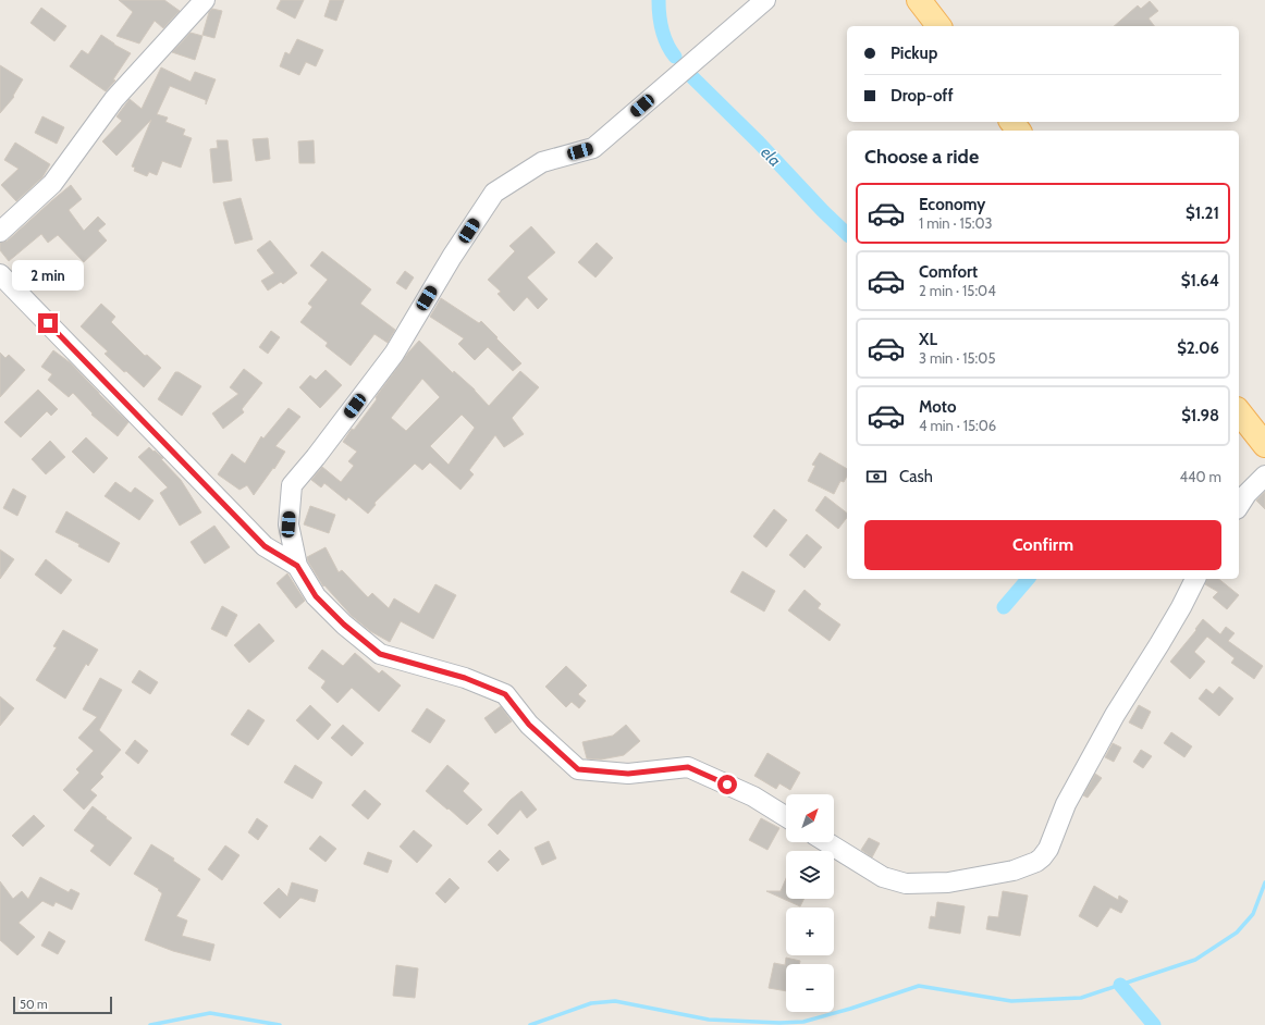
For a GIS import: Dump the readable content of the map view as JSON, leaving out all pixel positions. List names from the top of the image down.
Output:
{
  "water": ["ela"],
  "scale_bar": "50 m",
  "north": "top right",
  "page": {
    "banner": ["Pickup", "Drop-off"],
    "heading": "Choose a ride",
    "list": [
      {
        "name": "Economy",
        "note": "1 min · 15:03",
        "value": "$1.21"
      },
      {
        "name": "Comfort",
        "note": "2 min · 15:04",
        "value": "$1.64"
      },
      {
        "name": "XL",
        "note": "3 min · 15:05",
        "value": "$2.06"
      },
      {
        "name": "Moto",
        "note": "4 min · 15:06",
        "value": "$1.98"
      }
    ],
    "bubble": "2 min",
    "pay": ["Cash", "440 m"],
    "buttons": "Confirm",
    "map_buttons": ["+", "−"],
    "scale": "50 m"
  }
}
